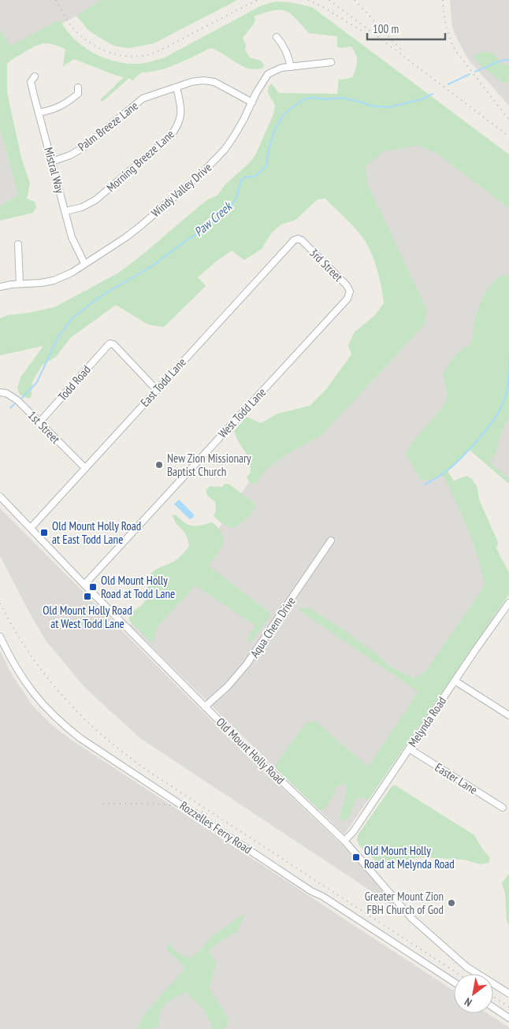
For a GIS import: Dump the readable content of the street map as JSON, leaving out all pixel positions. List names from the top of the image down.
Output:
{
  "streets": {
    "street": [
      "Palm Breeze Lane",
      "Morning Breeze Lane",
      "Mistral Way",
      "Windy Valley Drive",
      "3rd Street",
      "East Todd Lane",
      "Todd Road",
      "West Todd Lane",
      "1st Street",
      "Aqua Chem Drive",
      "Melynda Road",
      "Old Mount Holly Road",
      "Easter Lane",
      "Rozzelles Ferry Road"
    ]
  },
  "crossings": [
    ["Palm Breeze Lane", "Morning Breeze Lane"],
    ["Palm Breeze Lane", "Mistral Way"],
    ["Palm Breeze Lane", "Windy Valley Drive"],
    ["Morning Breeze Lane", "Mistral Way"],
    ["Mistral Way", "Windy Valley Drive"],
    ["3rd Street", "East Todd Lane"],
    ["3rd Street", "West Todd Lane"],
    ["East Todd Lane", "Todd Road"],
    ["East Todd Lane", "1st Street"],
    ["East Todd Lane", "Old Mount Holly Road"],
    ["Todd Road", "1st Street"],
    ["West Todd Lane", "Old Mount Holly Road"],
    ["Aqua Chem Drive", "Old Mount Holly Road"],
    ["Melynda Road", "Old Mount Holly Road"],
    ["Melynda Road", "Easter Lane"]
  ],
  "water": ["Paw Creek"],
  "places": {
    "other": ["New Zion Missionary Baptist Church", "Greater Mount Zion FBH Church of God"],
    "transit": [
      "Old Mount Holly Road at East Todd Lane",
      "Old Mount Holly Road at Todd Lane",
      "Old Mount Holly Road at West Todd Lane",
      "Old Mount Holly Road at Melynda Road"
    ]
  },
  "scale_bar": "100 m",
  "north": "bottom left"
}
